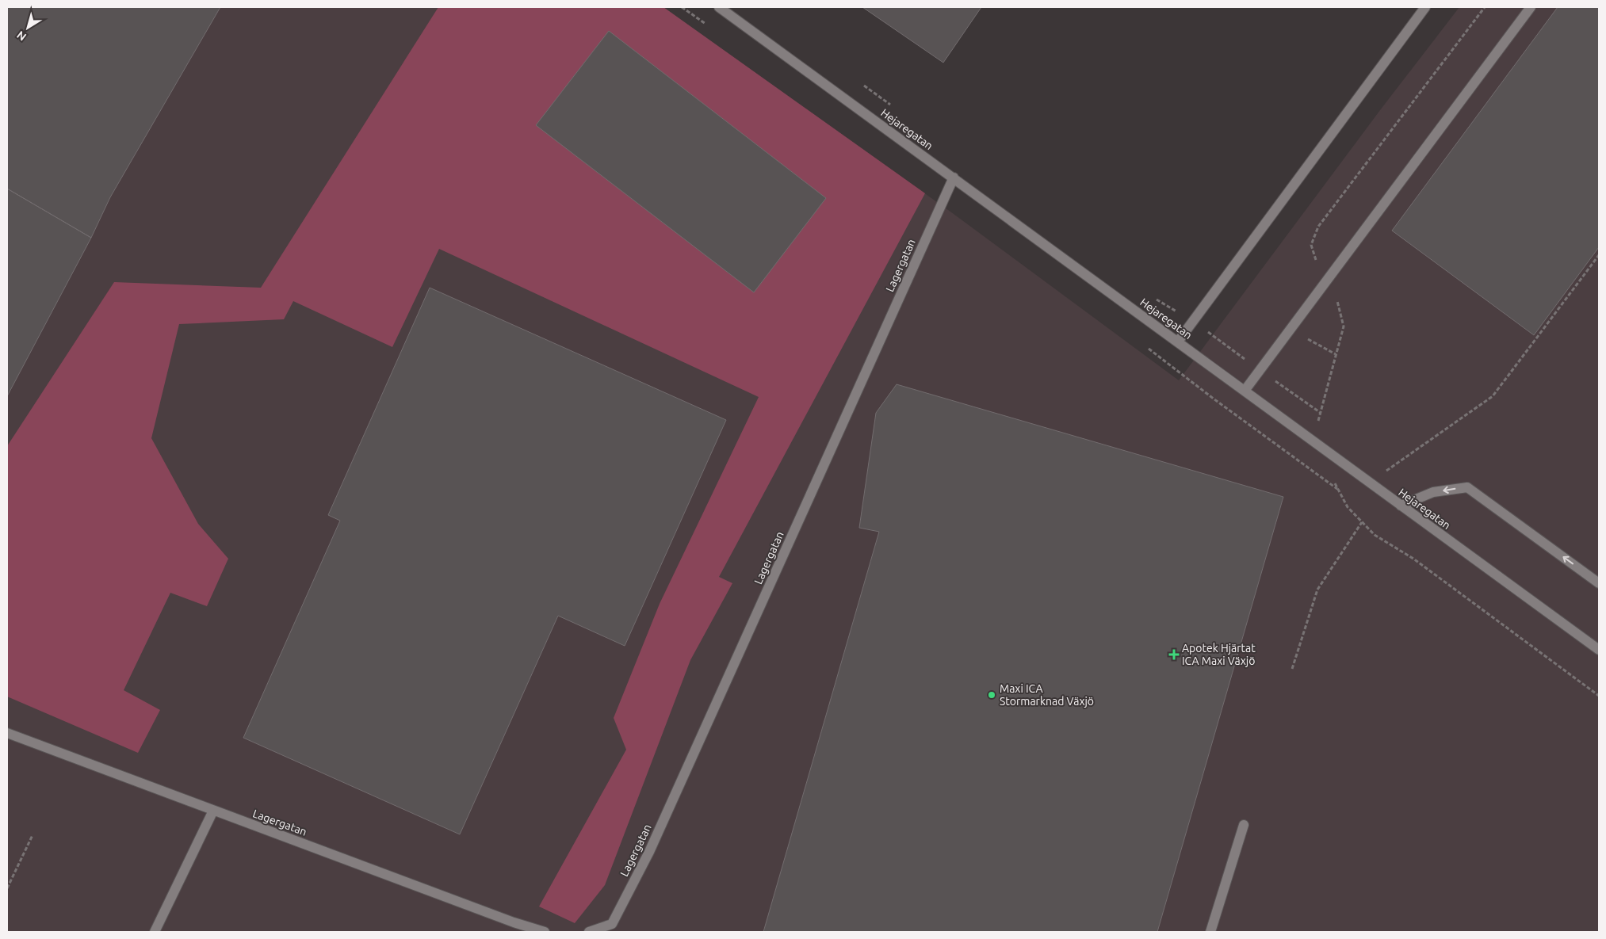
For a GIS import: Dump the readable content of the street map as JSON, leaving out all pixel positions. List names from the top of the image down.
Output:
{
  "streets": {
    "street": ["Hejaregatan", "Lagergatan"]
  },
  "crossings": [
    ["Hejaregatan", "Lagergatan"]
  ],
  "places": {
    "health": ["Apotek Hjärtat ICA Maxi Växjö"],
    "other": ["Maxi ICA Stormarknad Växjö"]
  },
  "north": "bottom left"
}
